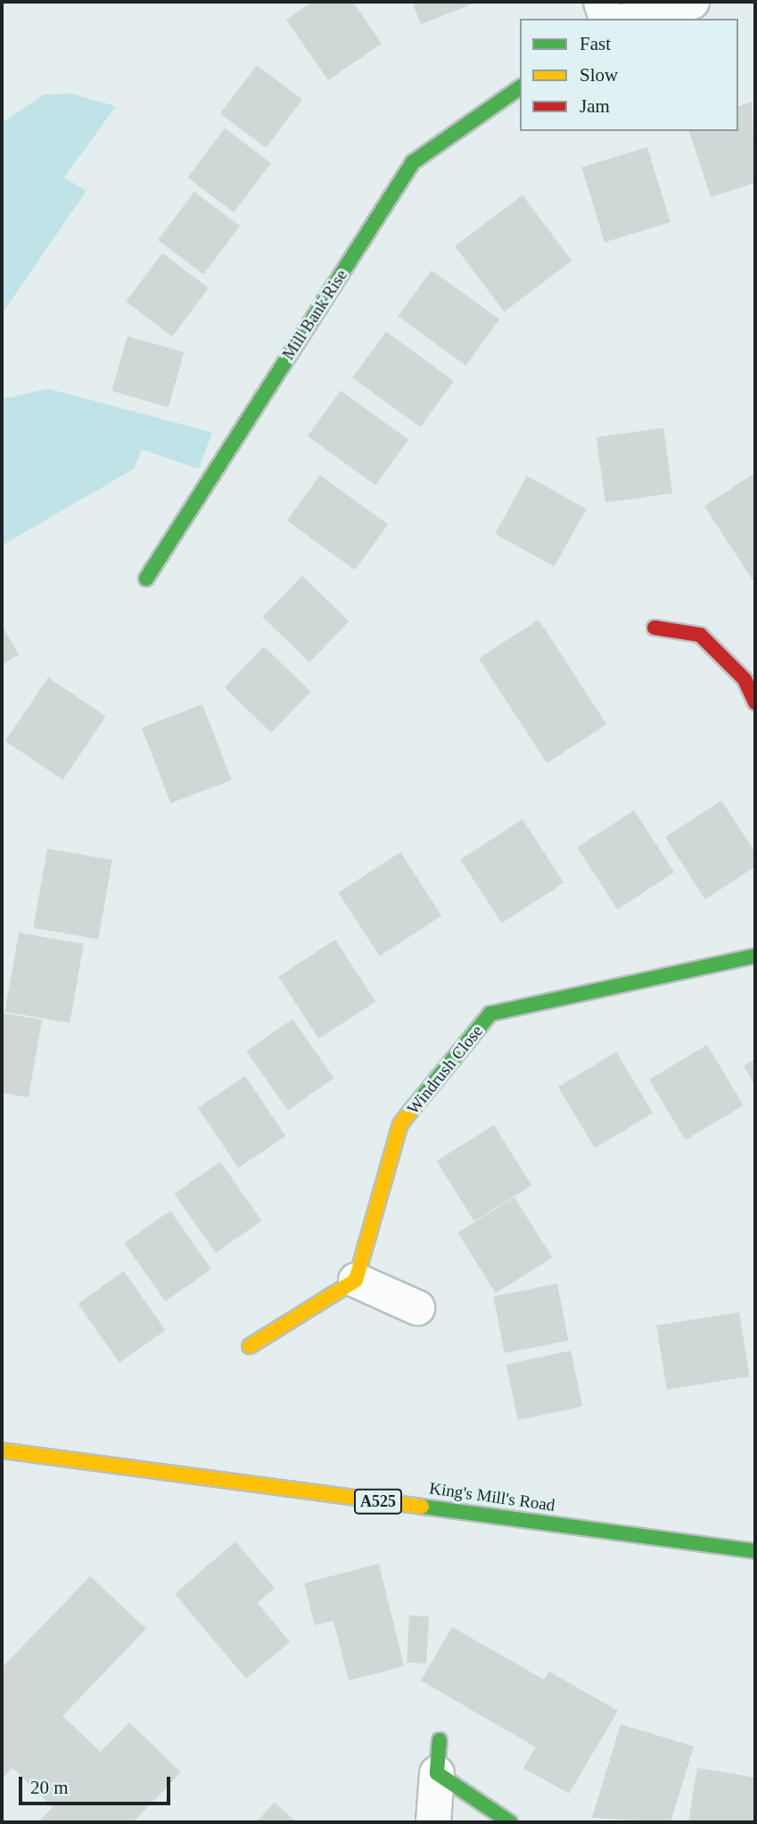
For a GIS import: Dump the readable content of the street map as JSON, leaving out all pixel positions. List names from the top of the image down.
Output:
{
  "streets": {
    "street": [
      "Mill Bank Rise",
      "Windrush Close",
      "King's Mill's Road",
      "A525"
    ]
  },
  "legend": ["Fast", "Slow", "Jam"],
  "scale_bar": "20 m"
}
